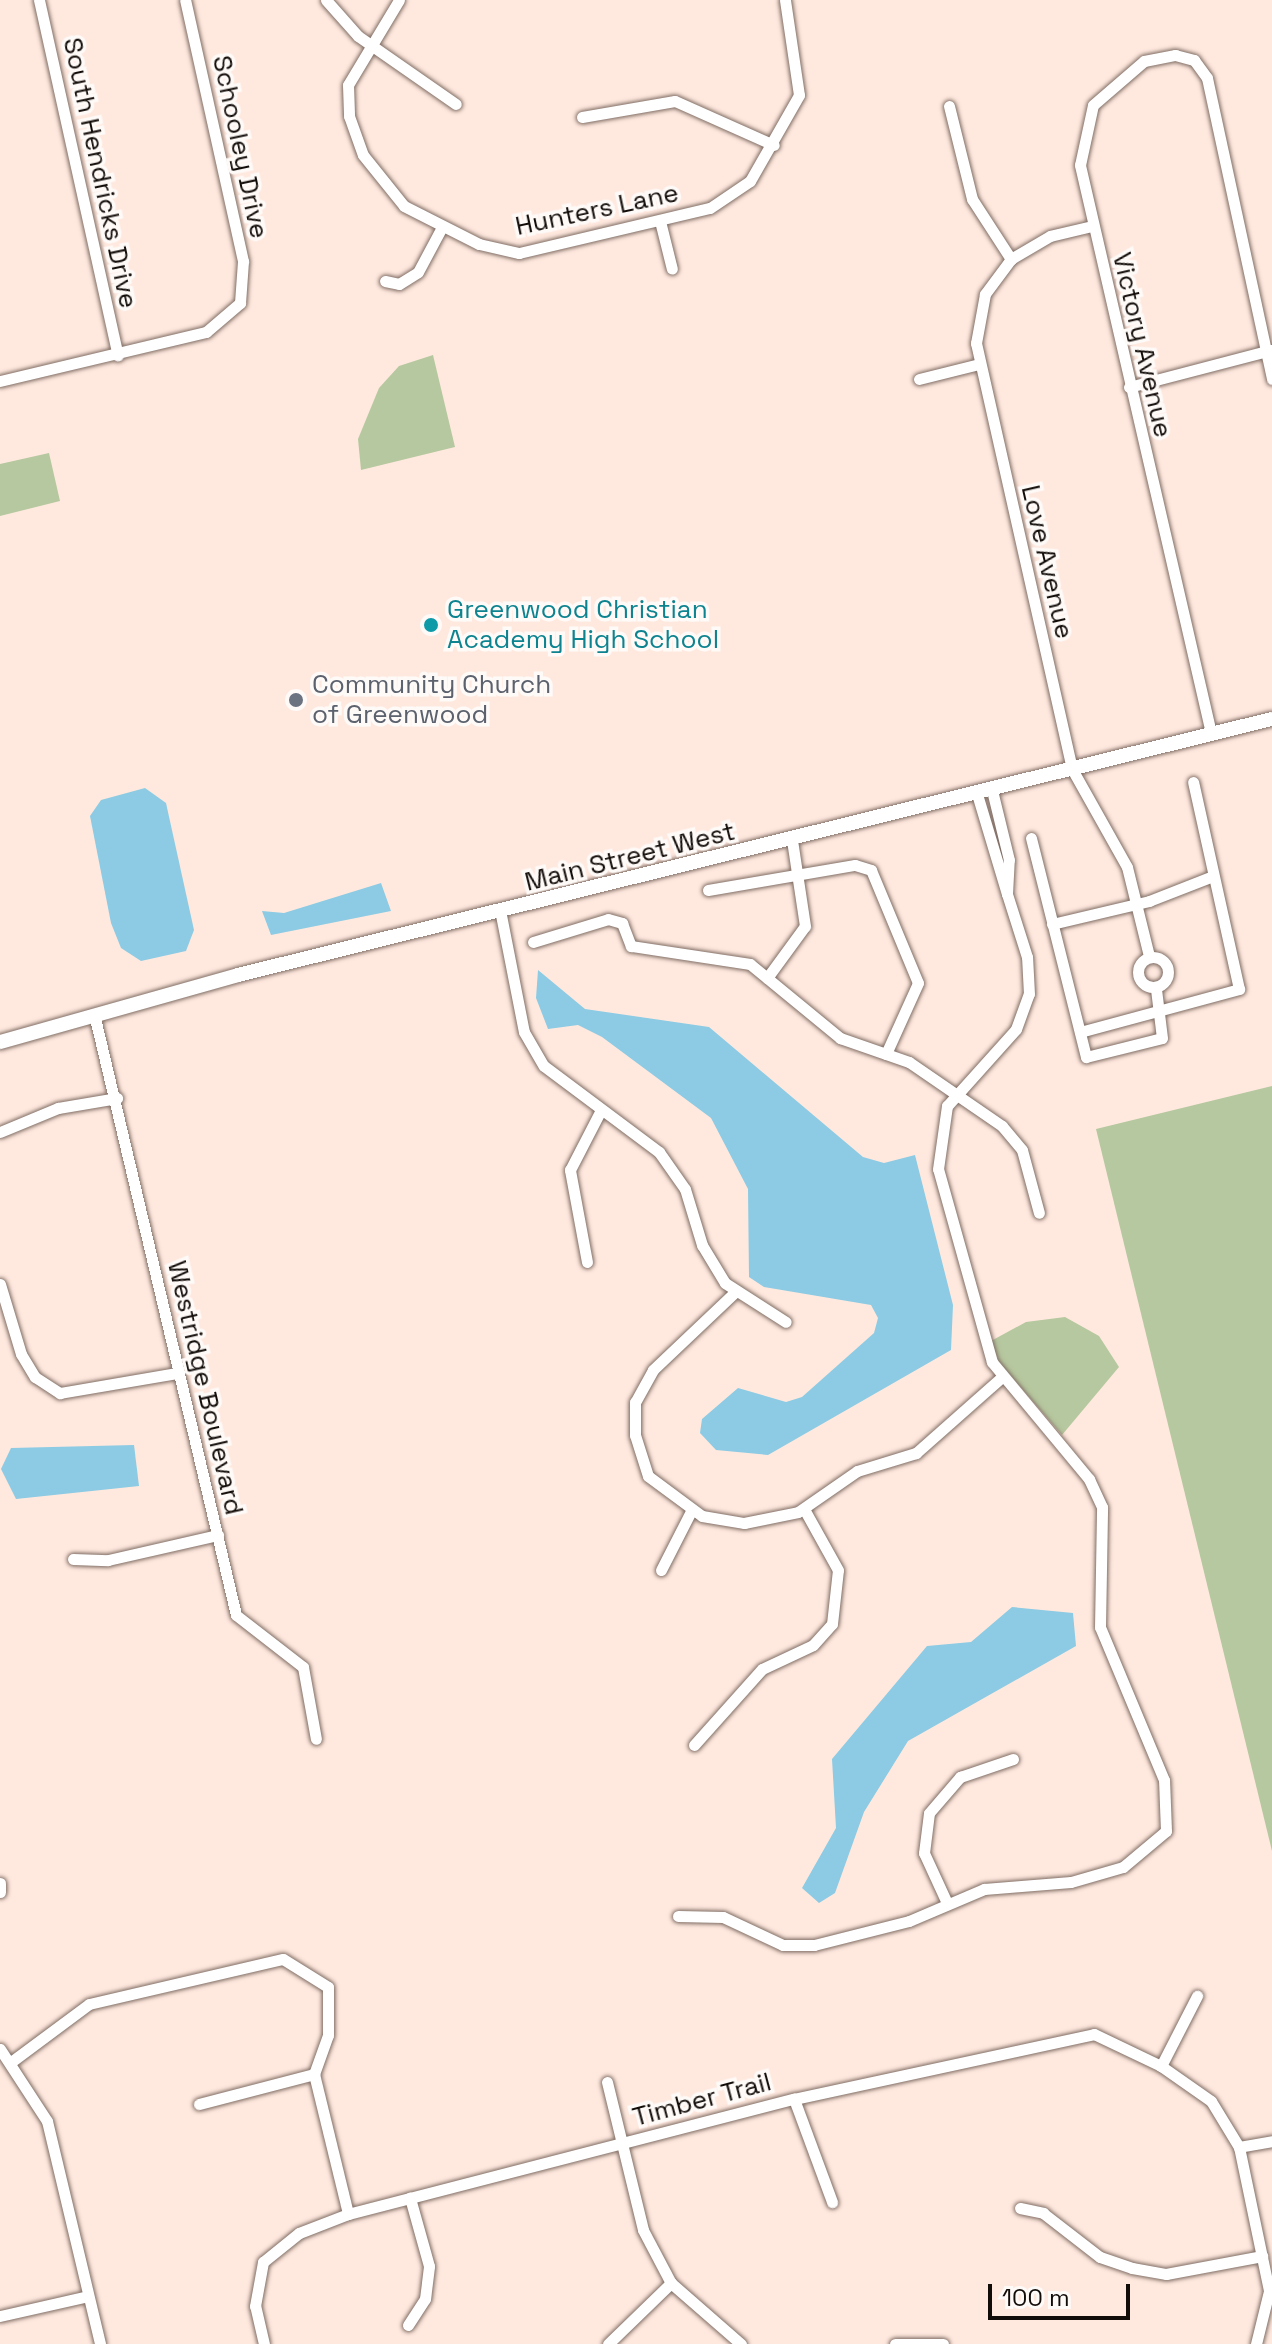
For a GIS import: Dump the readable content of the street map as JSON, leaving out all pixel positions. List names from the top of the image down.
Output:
{
  "streets": {
    "main road": ["Main Street West"],
    "street": [
      "Schooley Drive",
      "South Hendricks Drive",
      "Hunters Lane",
      "Victory Avenue",
      "Love Avenue",
      "Westridge Boulevard",
      "Timber Trail"
    ]
  },
  "crossings": [
    ["Schooley Drive", "South Hendricks Drive"],
    ["Victory Avenue", "Love Avenue"],
    ["Victory Avenue", "Main Street West"],
    ["Love Avenue", "Main Street West"],
    ["Main Street West", "Westridge Boulevard"]
  ],
  "places": ["Greenwood Christian Academy High School", "Community Church of Greenwood"],
  "scale_bar": "100 m"
}
